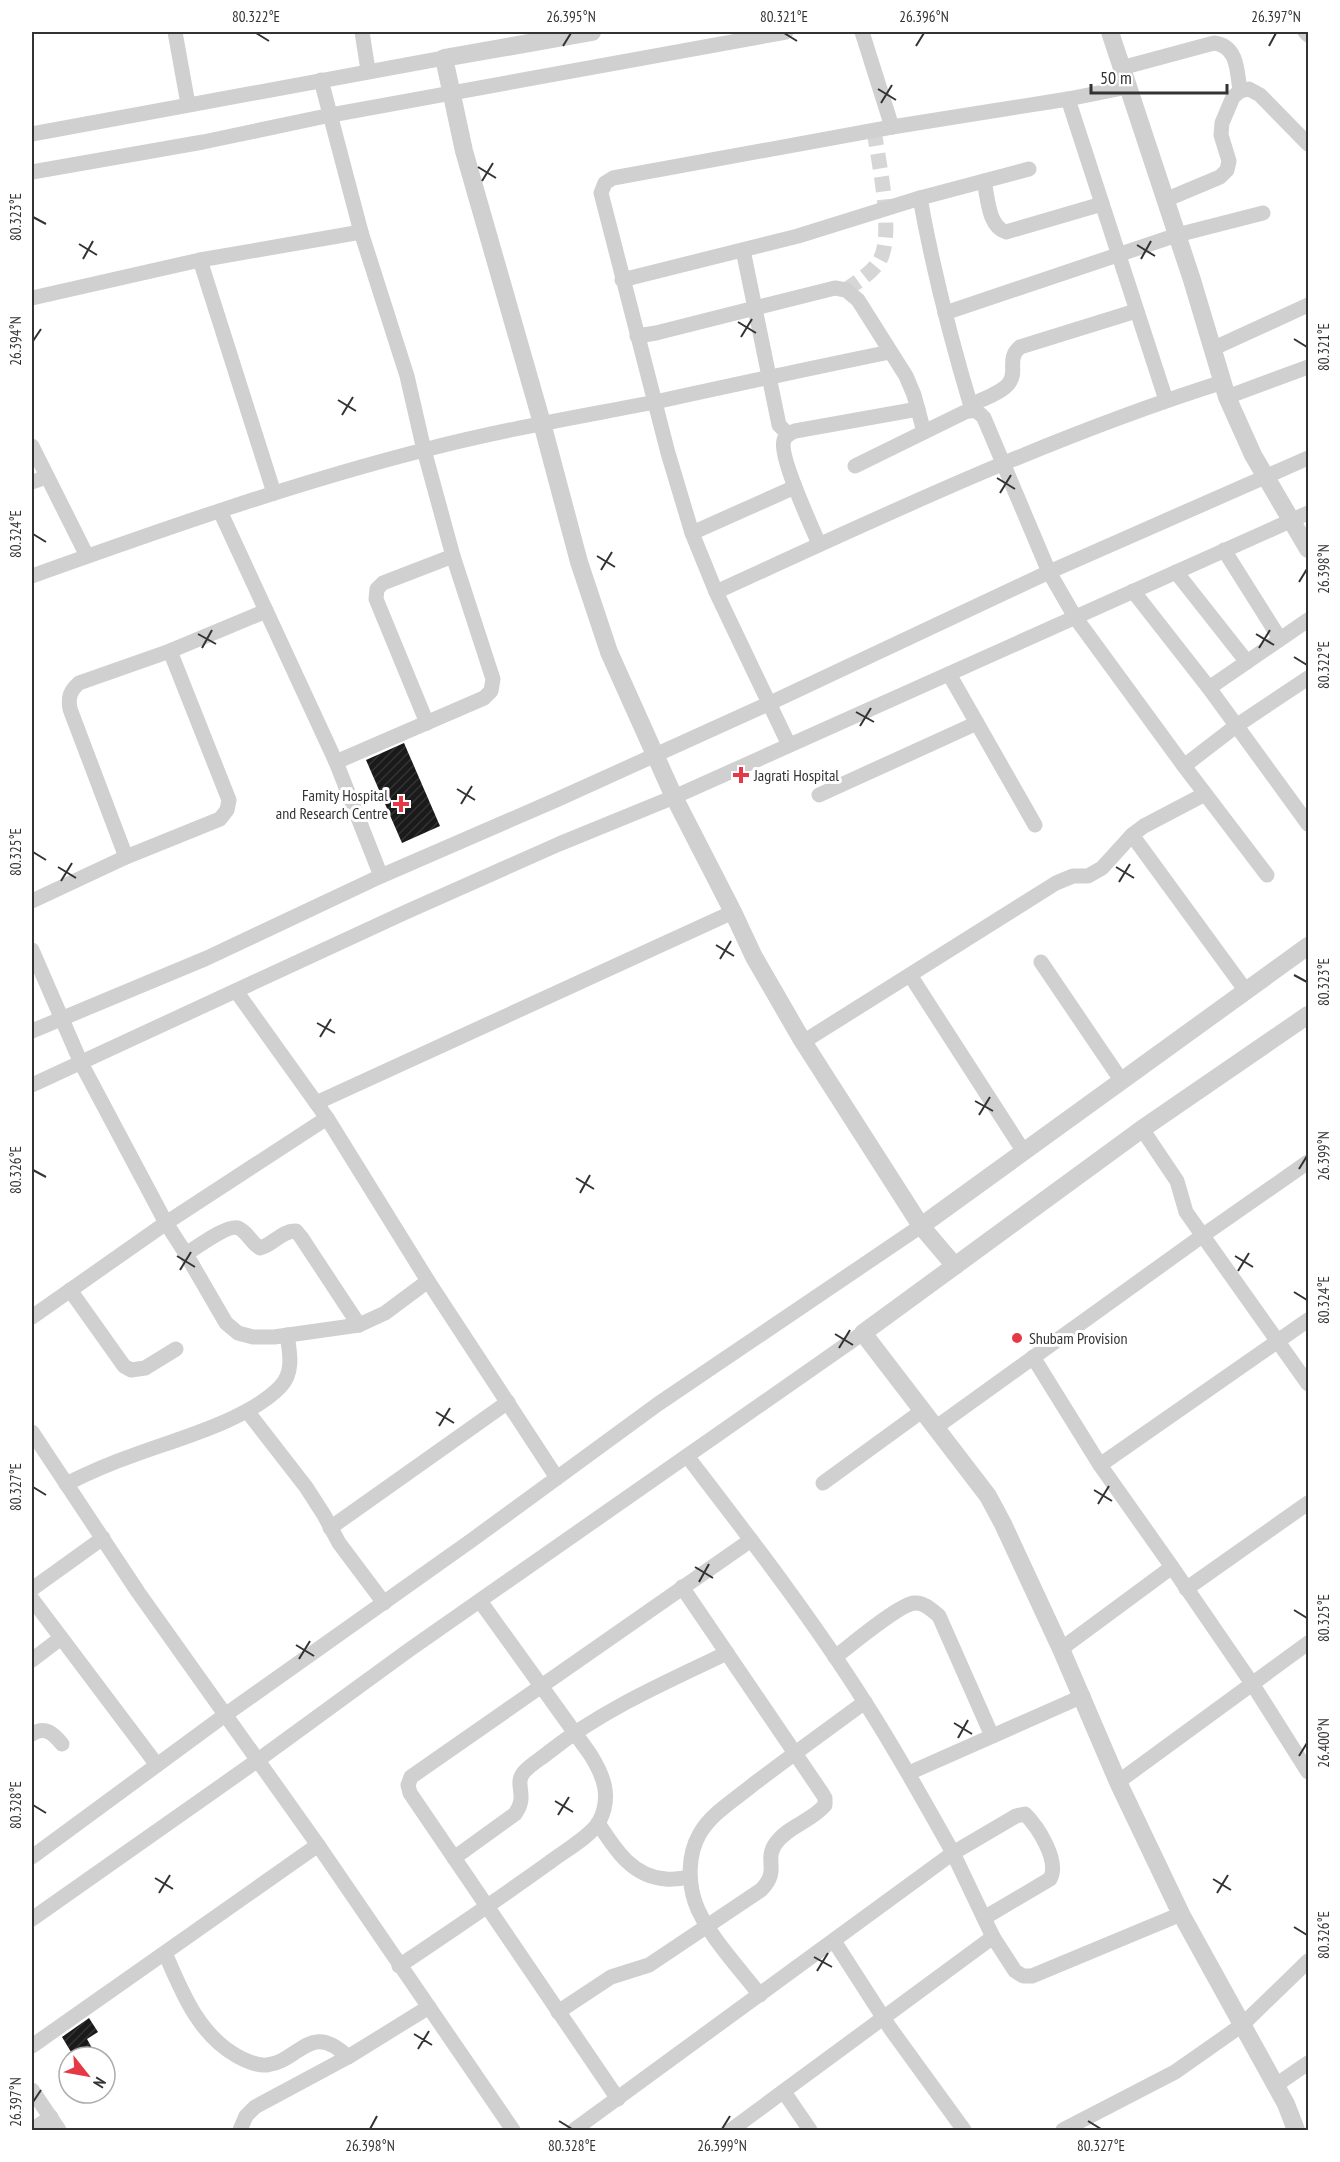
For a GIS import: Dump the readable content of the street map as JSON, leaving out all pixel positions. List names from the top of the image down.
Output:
{
  "places": {
    "health": ["Jagrati Hospital", "Famity Hospital and Research Centre"],
    "other": ["Shubam Provision"]
  },
  "scale_bar": "50 m",
  "north": "bottom right",
  "coordinates": [
    "80.322°E",
    "26.395°N",
    "80.321°E",
    "26.396°N",
    "26.397°N",
    "80.323°E",
    "26.394°N",
    "80.324°E",
    "26.398°N",
    "80.325°E",
    "26.399°N",
    "80.326°E",
    "80.327°E",
    "26.400°N",
    "80.328°E"
  ]
}
